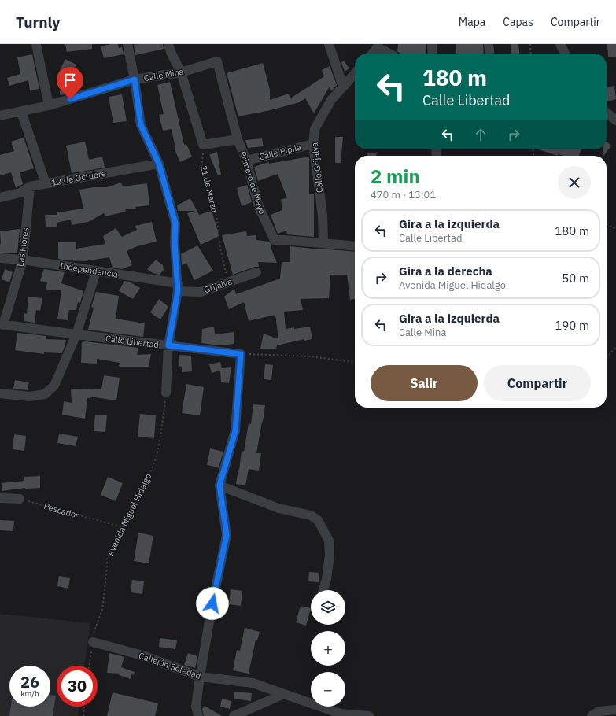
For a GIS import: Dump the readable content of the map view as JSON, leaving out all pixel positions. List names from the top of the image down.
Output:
{
  "streets": {
    "street": [
      "Calle Mina",
      "Calle Pípila",
      "Calle Grijalva",
      "12 de Octubre",
      "Primero de Mayo",
      "Las Flores",
      "Independencia",
      "Grijalva",
      "Calle Libertad",
      "Callejón Soledad"
    ],
    "path": ["21 de Marzo", "Pescador", "Avenida Miguel Hidalgo"]
  },
  "crossings": [
    ["Calle Mina", "Primero de Mayo"],
    ["Calle Pípila", "Calle Grijalva"],
    ["Calle Pípila", "Primero de Mayo"],
    ["Calle Grijalva", "Primero de Mayo"],
    ["12 de Octubre", "Las Flores"],
    ["21 de Marzo", "Grijalva"],
    ["Las Flores", "Independencia"],
    ["Las Flores", "Calle Libertad"],
    ["Independencia", "Grijalva"],
    ["Pescador", "Avenida Miguel Hidalgo"],
    ["Avenida Miguel Hidalgo", "Callejón Soledad"]
  ],
  "page": {
    "header": "Turnly",
    "nav": ["Mapa", "Capas", "Compartir"],
    "turn": ["180 m", "Calle Libertad"],
    "heading": ["2 min", "470 m · 13:01"],
    "list": [
      {
        "name": "Gira a la izquierda",
        "note": "Calle Libertad",
        "value": "180 m"
      },
      {
        "name": "Gira a la derecha",
        "note": "Avenida Miguel Hidalgo",
        "value": "50 m"
      },
      {
        "name": "Gira a la izquierda",
        "note": "Calle Mina",
        "value": "190 m"
      }
    ],
    "buttons": ["Salir", "Compartir"],
    "map_buttons": ["+", "−"],
    "speed": "26 km/h",
    "limit": "30"
  }
}
